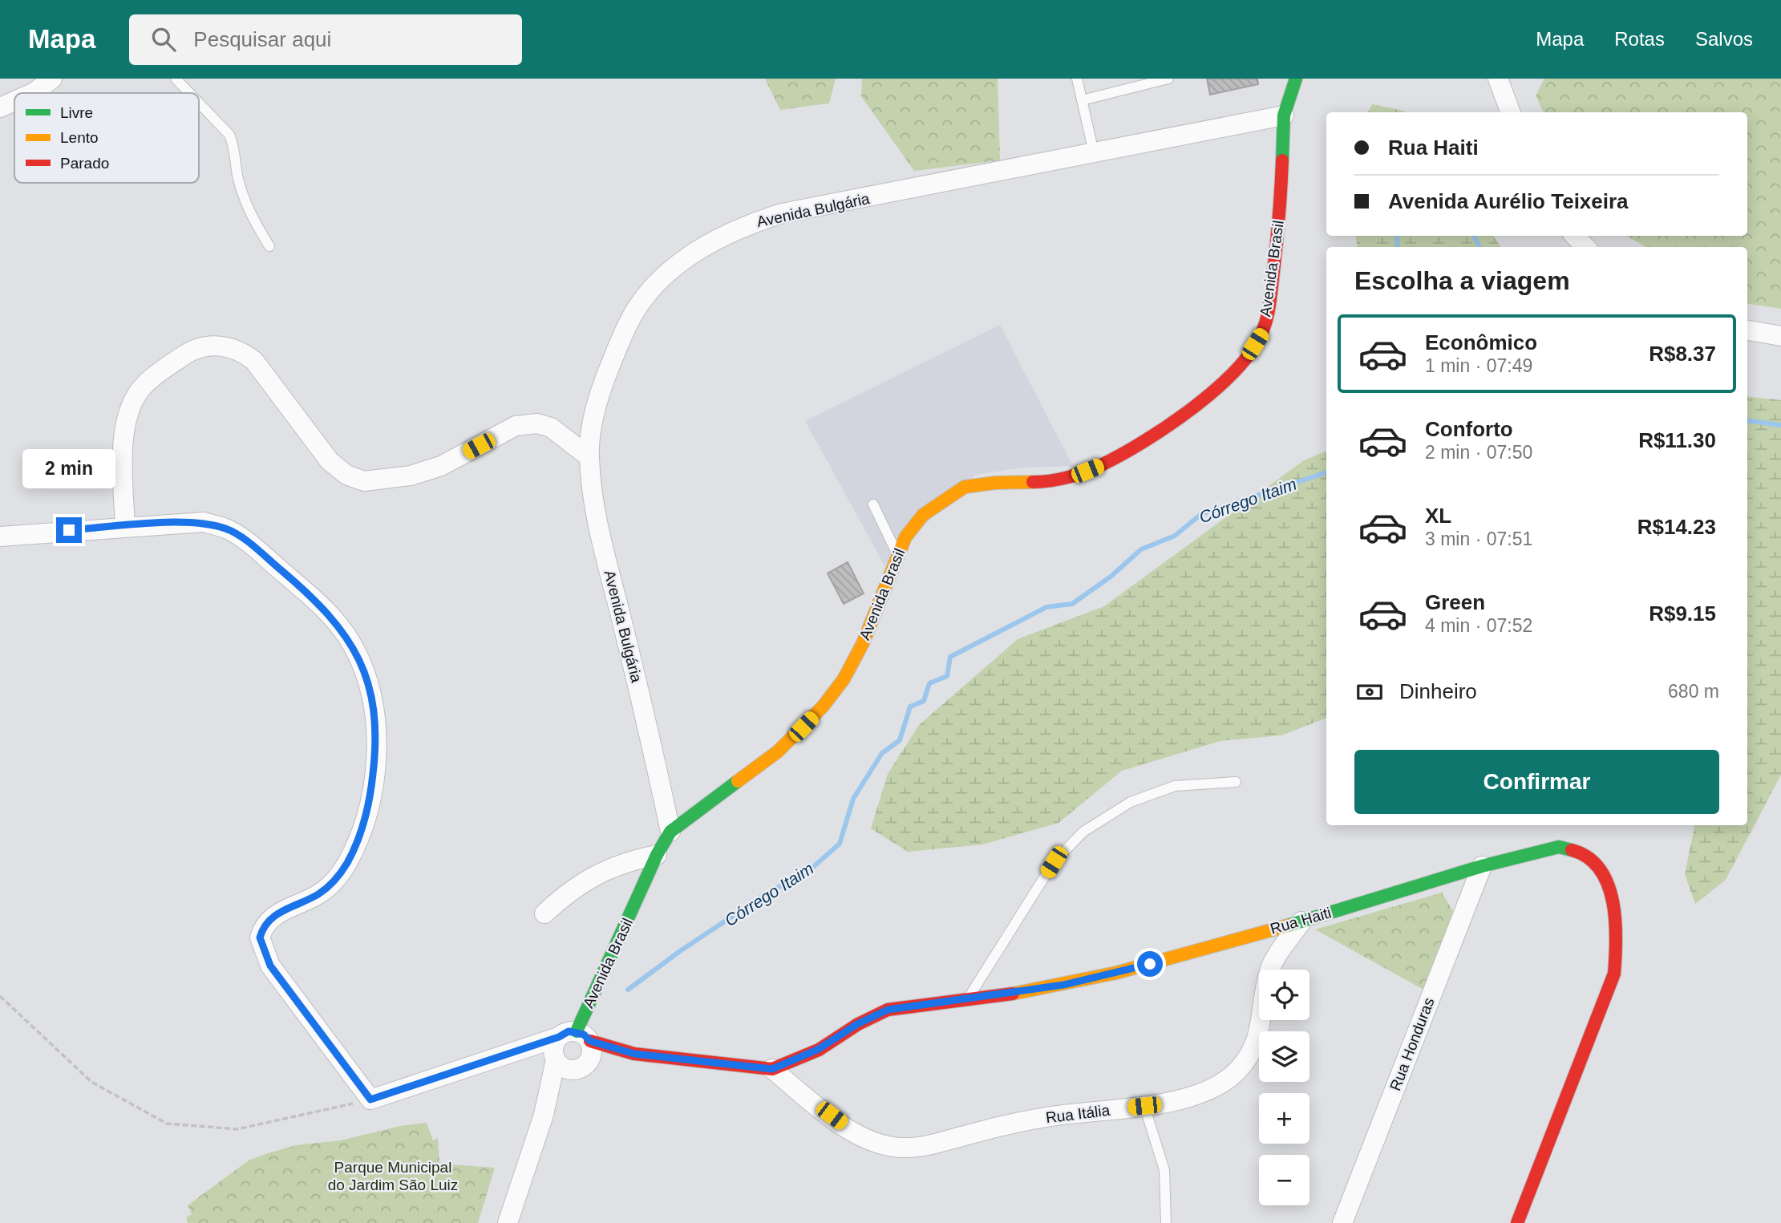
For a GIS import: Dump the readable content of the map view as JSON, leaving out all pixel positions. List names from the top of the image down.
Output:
{
  "streets": {
    "street": [
      "Avenida Bulgária",
      "Avenida Brasil",
      "Rua Haiti",
      "Rua Honduras",
      "Rua Itália"
    ]
  },
  "crossings": [
    ["Avenida Bulgária", "Avenida Brasil"],
    ["Avenida Brasil", "Rua Haiti"],
    ["Rua Haiti", "Rua Honduras"],
    ["Rua Haiti", "Rua Itália"]
  ],
  "water": ["Córrego Itaim"],
  "parks": ["Parque Municipal do Jardim São Luiz"],
  "legend": ["Livre", "Lento", "Parado"],
  "page": {
    "header": "Mapa",
    "search": "Pesquisar aqui",
    "nav": ["Mapa", "Rotas", "Salvos"],
    "banner": ["Rua Haiti", "Avenida Aurélio Teixeira"],
    "heading": "Escolha a viagem",
    "list": [
      {
        "name": "Econômico",
        "note": "1 min · 07:49",
        "value": "R$8.37"
      },
      {
        "name": "Conforto",
        "note": "2 min · 07:50",
        "value": "R$11.30"
      },
      {
        "name": "XL",
        "note": "3 min · 07:51",
        "value": "R$14.23"
      },
      {
        "name": "Green",
        "note": "4 min · 07:52",
        "value": "R$9.15"
      }
    ],
    "bubble": "2 min",
    "pay": ["Dinheiro", "680 m"],
    "buttons": "Confirmar",
    "map_buttons": ["+", "−"]
  }
}
